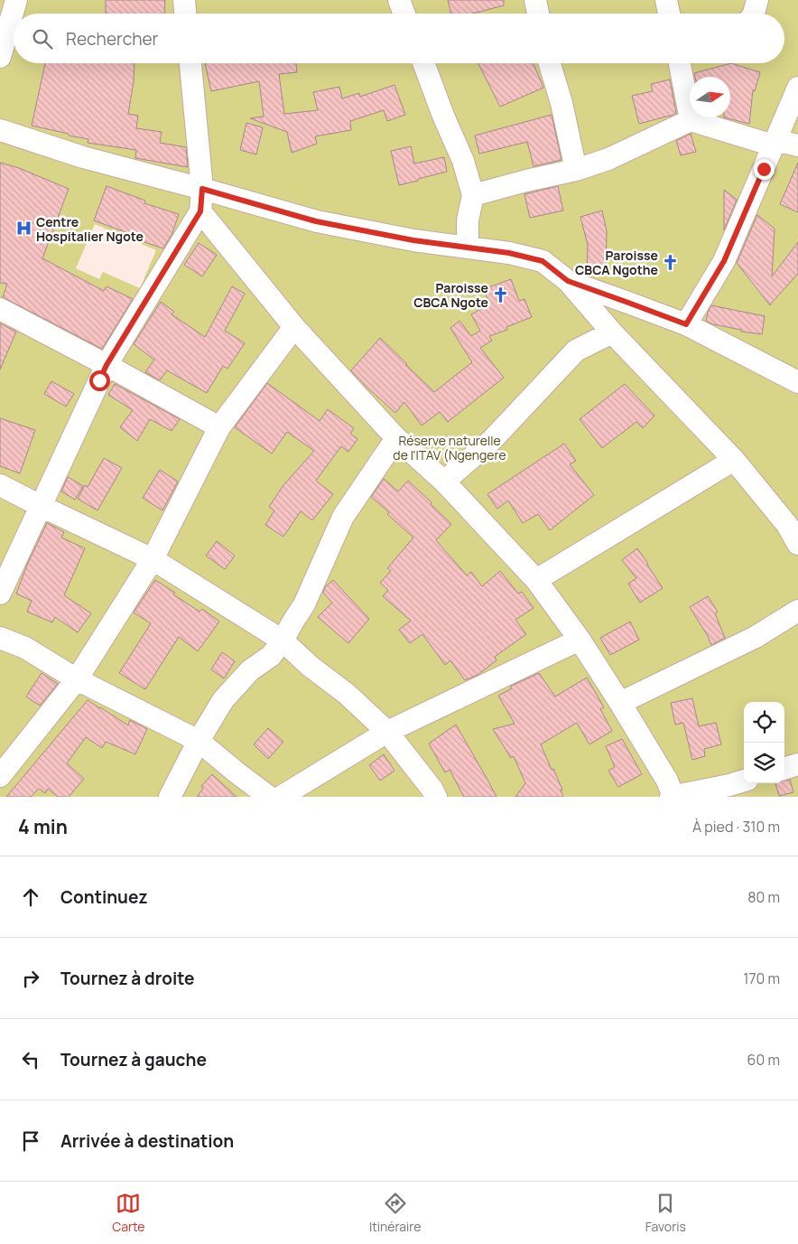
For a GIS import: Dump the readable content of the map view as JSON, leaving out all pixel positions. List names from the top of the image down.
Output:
{
  "parks": ["Réserve naturelle de l'ITAV (Ngengere"],
  "places": {
    "hospital": ["Centre Hospitalier Ngote"],
    "church": ["Paroisse CBCA Ngothe", "Paroisse CBCA Ngote"]
  },
  "north": "right",
  "page": {
    "search": "Rechercher",
    "heading": ["4 min", "À pied · 310 m"],
    "list": [
      ["Continuez", "80 m"],
      ["Tournez à droite", "170 m"],
      ["Tournez à gauche", "60 m"],
      "Arrivée à destination"
    ],
    "nav": ["Carte", "Itinéraire", "Favoris"]
  }
}
